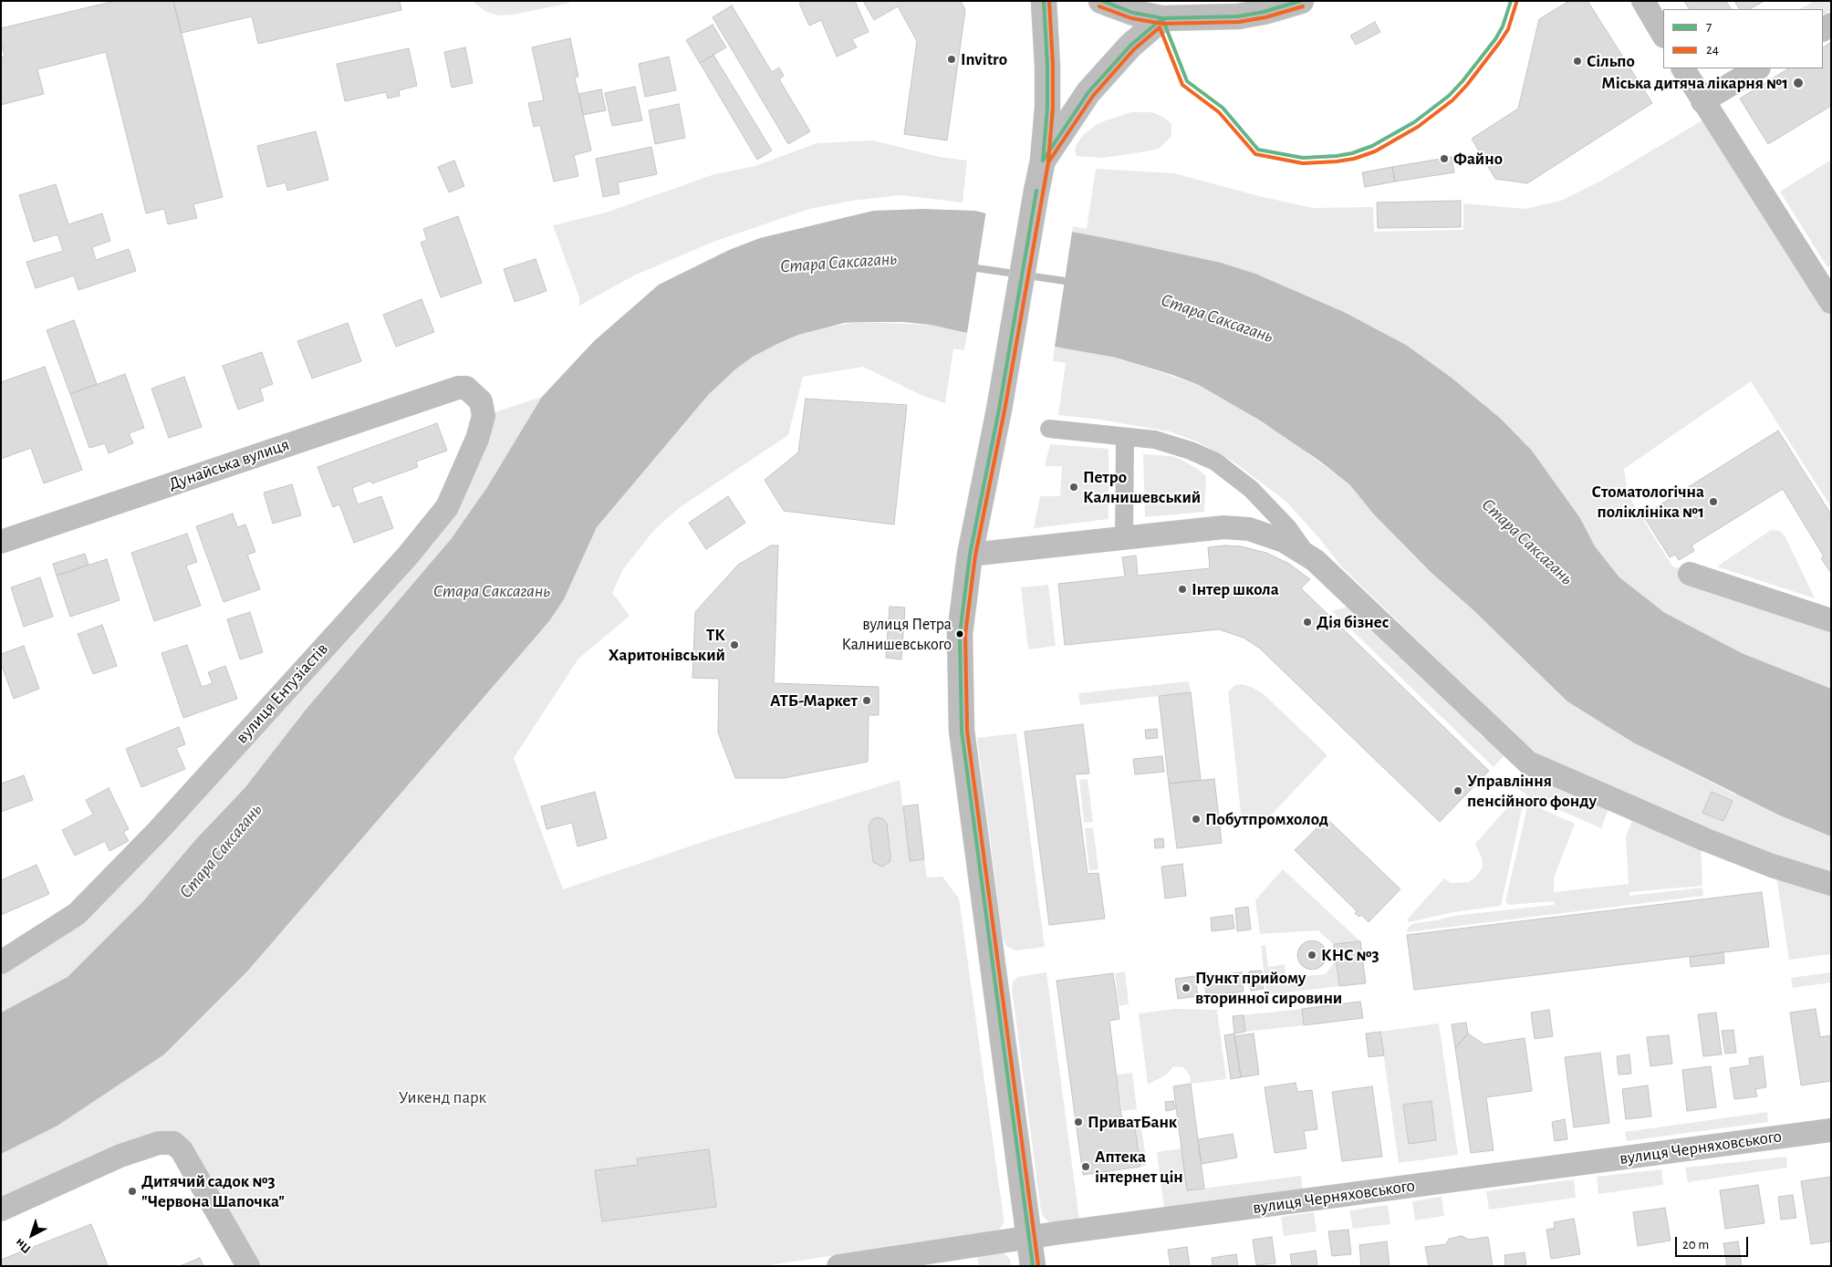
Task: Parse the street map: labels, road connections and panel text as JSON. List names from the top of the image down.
{
  "streets": {
    "street": ["Дунайська вулиця", "вулиця Ентузіастів", "вулиця Черняховського"]
  },
  "crossings": [
    ["Дунайська вулиця", "вулиця Ентузіастів"]
  ],
  "water": ["Стара Саксагань"],
  "parks": ["Уикенд парк"],
  "places": [
    "Invitro",
    "Сільпо",
    "Міська дитяча лікарня №1",
    "Файно",
    "Петро Калнишевський",
    "Стоматологічна поліклініка №1",
    "Інтер школа",
    "Дія бізнес",
    "вулиця Петра Калнишевського",
    "ТК Харитонівський",
    "АТБ-Маркет",
    "Управління пенсійного фонду",
    "Побутпромхолод",
    "КНС №3",
    "Пункт прийому вторинної сировини",
    "ПриватБанк",
    "Аптека інтернет цін",
    "Дитячий садок №3 \"Червона Шапочка\""
  ],
  "lines": ["transit line 7", "transit line 24"],
  "legend": ["7", "24"],
  "scale_bar": "20 m",
  "north": "bottom left"
}
